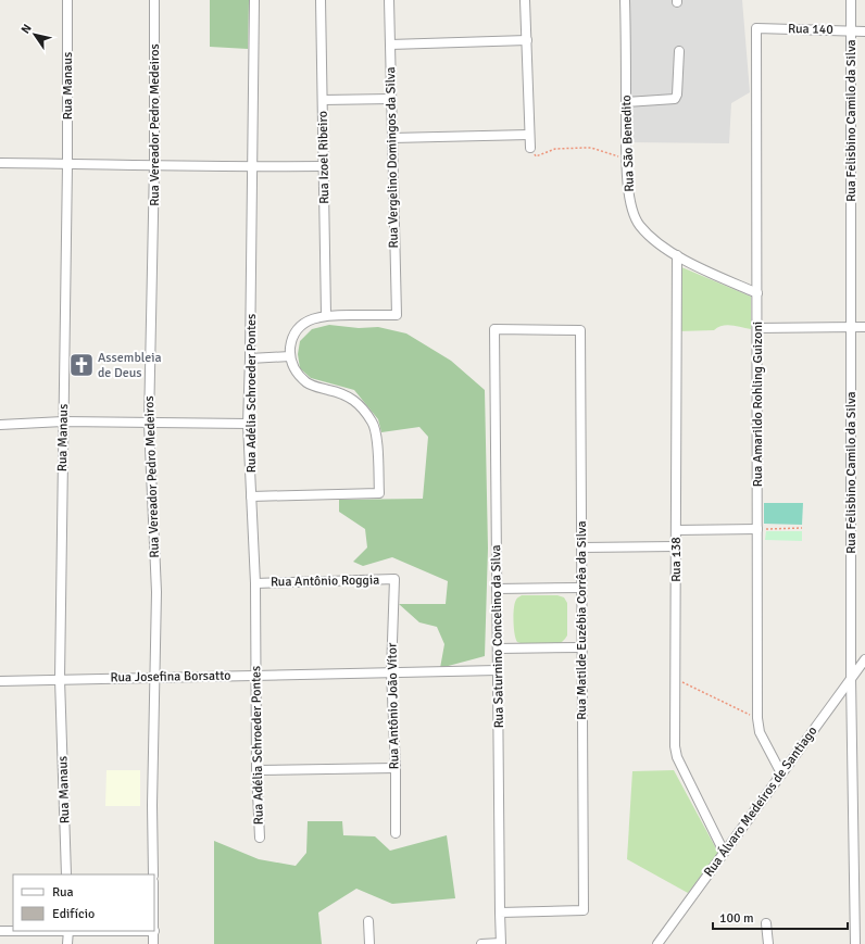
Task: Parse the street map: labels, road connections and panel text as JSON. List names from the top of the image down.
{
  "streets": {
    "street": [
      "Rua 140",
      "Rua Manaus",
      "Rua Felisbino Camilo da Silva",
      "Rua Vereador Pedro Medeiros",
      "Rua São Benedito",
      "Rua Izoel Ribeiro",
      "Rua Vergelino Domingos da Silva",
      "Rua Adélia Schroeder Pontes",
      "Rua Amarildo Rohling Guizoni",
      "Rua 138",
      "Rua Antônio Roggia",
      "Rua Matilde Euzébia Corrêa da Silva",
      "Rua Saturnino Concelino da Silva",
      "Rua Josefina Borsatto",
      "Rua Antônio João Vítor",
      "Rua Álvaro Medeiros de Santiago"
    ]
  },
  "crossings": [
    ["Rua 140", "Rua Felisbino Camilo da Silva"],
    ["Rua 140", "Rua Amarildo Rohling Guizoni"],
    ["Rua Manaus", "Rua Josefina Borsatto"],
    ["Rua Felisbino Camilo da Silva", "Rua Álvaro Medeiros de Santiago"],
    ["Rua Vereador Pedro Medeiros", "Rua Josefina Borsatto"],
    ["Rua São Benedito", "Rua Amarildo Rohling Guizoni"],
    ["Rua São Benedito", "Rua 138"],
    ["Rua Izoel Ribeiro", "Rua Vergelino Domingos da Silva"],
    ["Rua Adélia Schroeder Pontes", "Rua Antônio Roggia"],
    ["Rua Adélia Schroeder Pontes", "Rua Josefina Borsatto"],
    ["Rua Amarildo Rohling Guizoni", "Rua Álvaro Medeiros de Santiago"],
    ["Rua 138", "Rua Álvaro Medeiros de Santiago"],
    ["Rua Antônio Roggia", "Rua Antônio João Vítor"],
    ["Rua Matilde Euzébia Corrêa da Silva", "Rua Saturnino Concelino da Silva"],
    ["Rua Saturnino Concelino da Silva", "Rua Josefina Borsatto"],
    ["Rua Josefina Borsatto", "Rua Antônio João Vítor"]
  ],
  "places": {
    "church": ["Assembleia de Deus"]
  },
  "legend": ["Rua", "Edifício"],
  "scale_bar": "100 m",
  "north": "top left"
}
